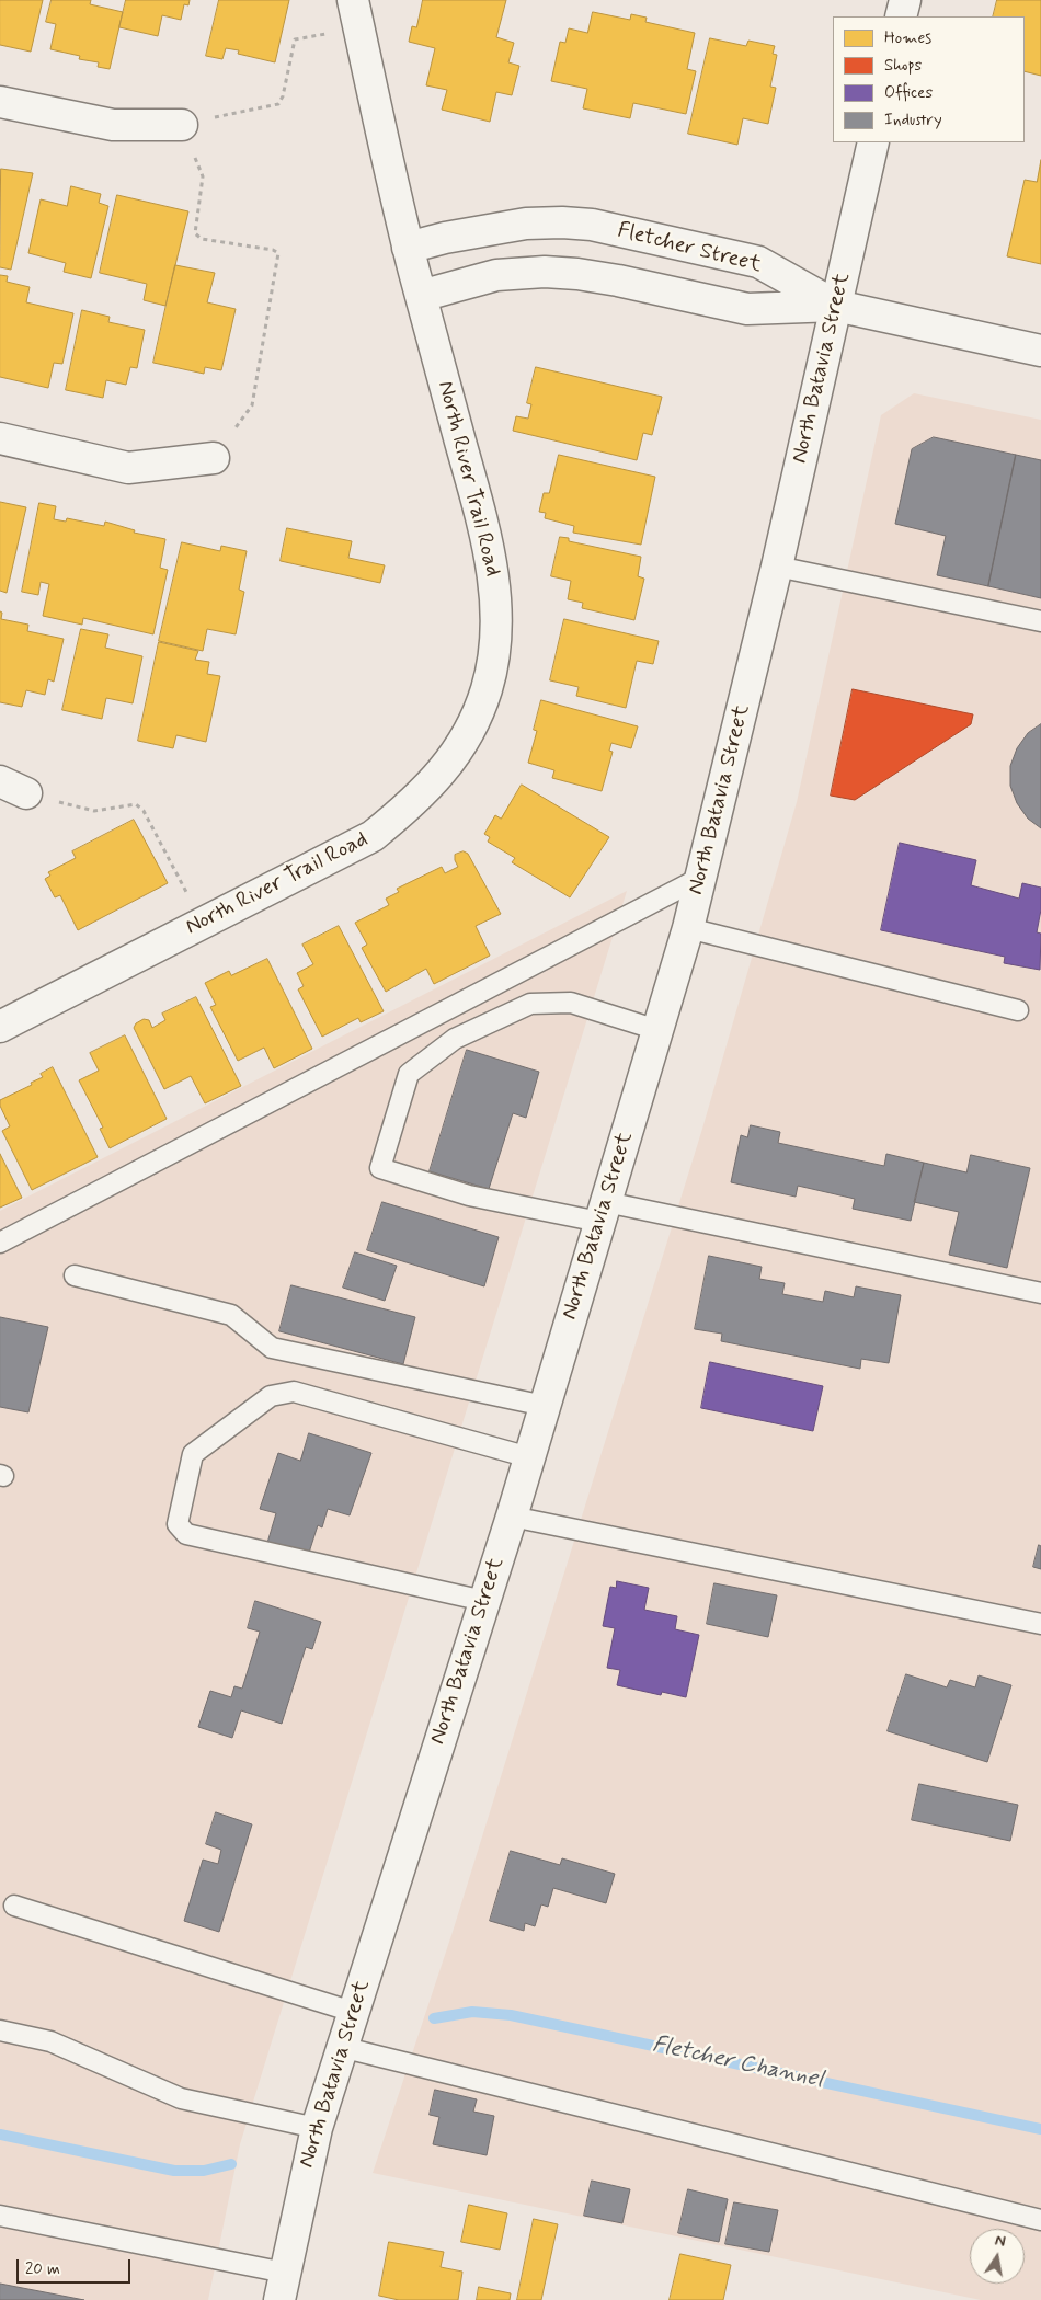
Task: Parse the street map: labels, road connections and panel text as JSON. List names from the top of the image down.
{
  "streets": {
    "street": ["Fletcher Street", "North Batavia Street", "North River Trail Road"]
  },
  "crossings": [
    ["Fletcher Street", "North Batavia Street"],
    ["Fletcher Street", "North River Trail Road"]
  ],
  "water": ["Fletcher Channel"],
  "legend": [
    "Homes",
    "Shops",
    "Offices",
    "Industry"
  ],
  "scale_bar": "20 m",
  "north": "top"
}
